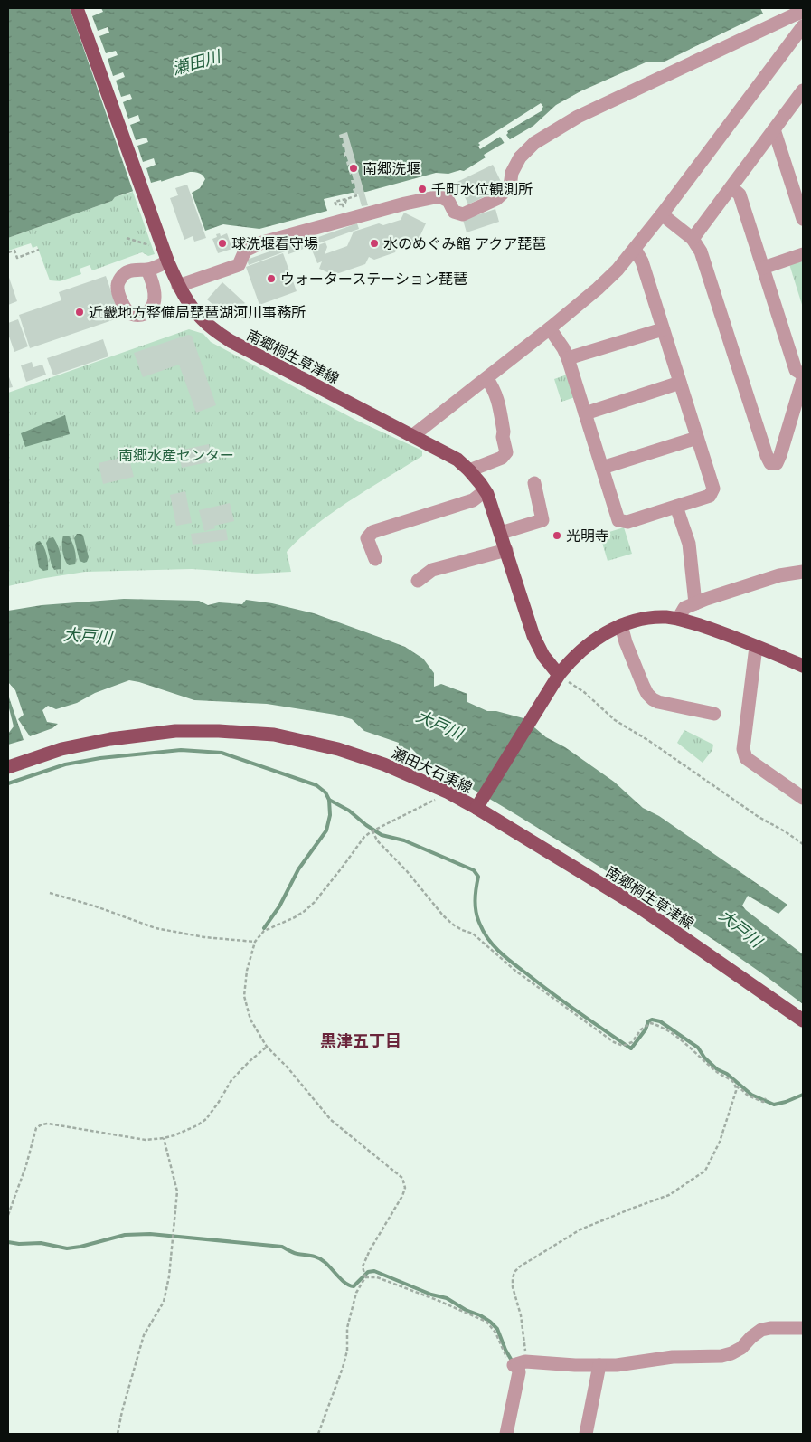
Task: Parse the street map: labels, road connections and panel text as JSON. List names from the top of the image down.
{
  "streets": {
    "main road": ["南郷桐生草津線", "瀬田大石東線"]
  },
  "crossings": [
    ["南郷桐生草津線", "瀬田大石東線"]
  ],
  "districts": ["黒津五丁目"],
  "water": ["瀬田川", "大戸川"],
  "parks": ["南郷水産センター"],
  "places": [
    "南郷洗堰",
    "千町水位観測所",
    "球洗堰看守場",
    "水のめぐみ館 アクア琵琶",
    "ウォーターステーション琵琶",
    "近畿地方整備局琵琶湖河川事務所",
    "光明寺"
  ]
}
